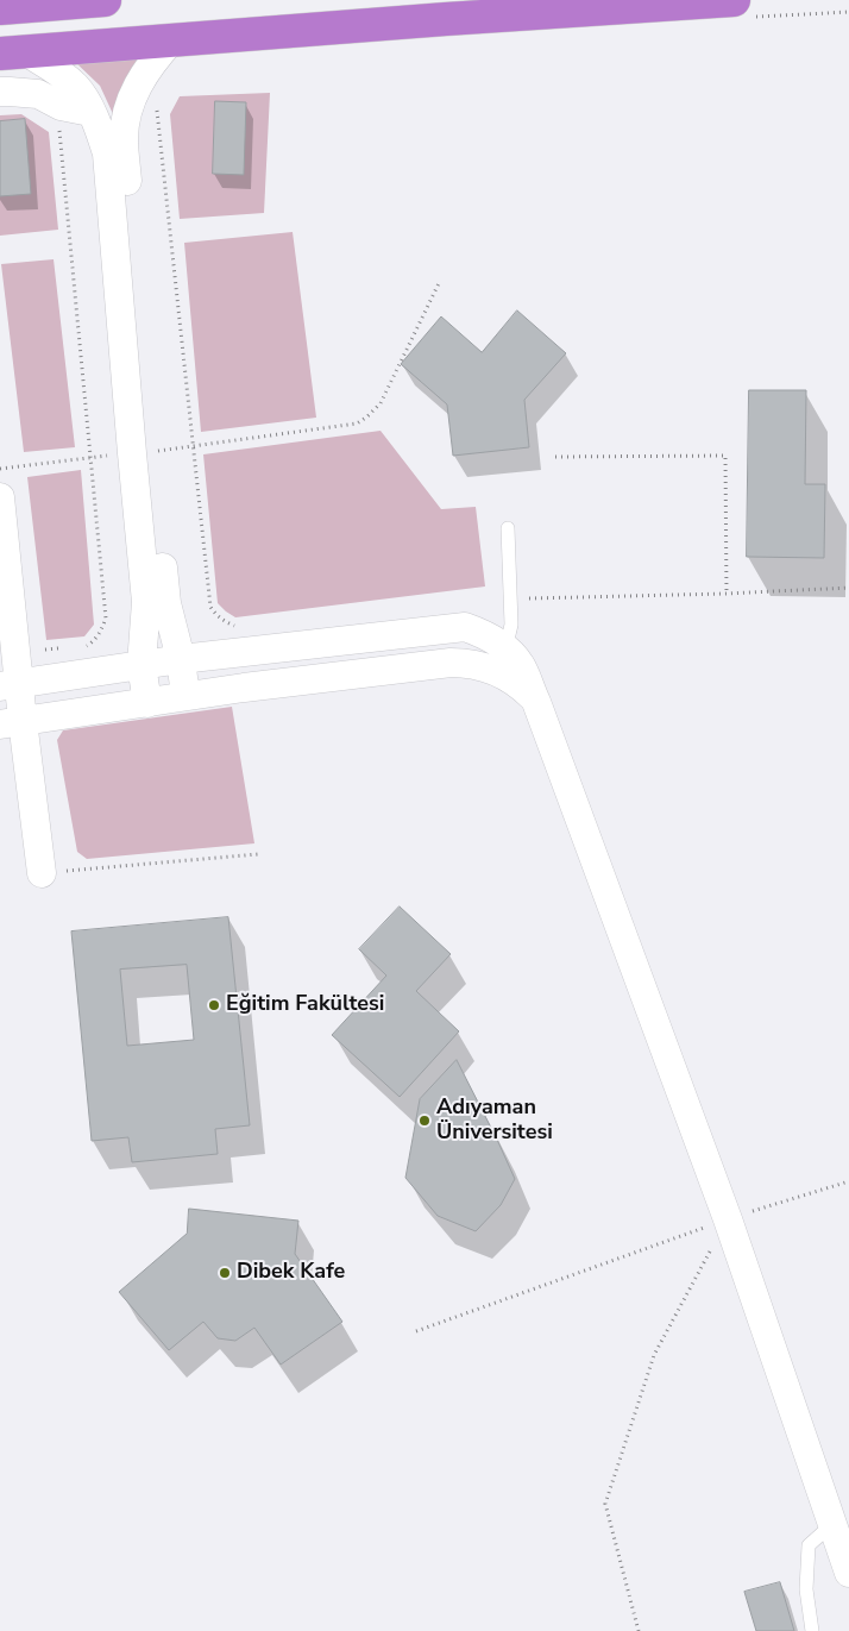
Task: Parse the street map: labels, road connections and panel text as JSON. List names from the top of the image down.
{
  "places": ["Eğitim Fakültesi", "Adıyaman Üniversitesi", "Dibek Kafe"]
}
